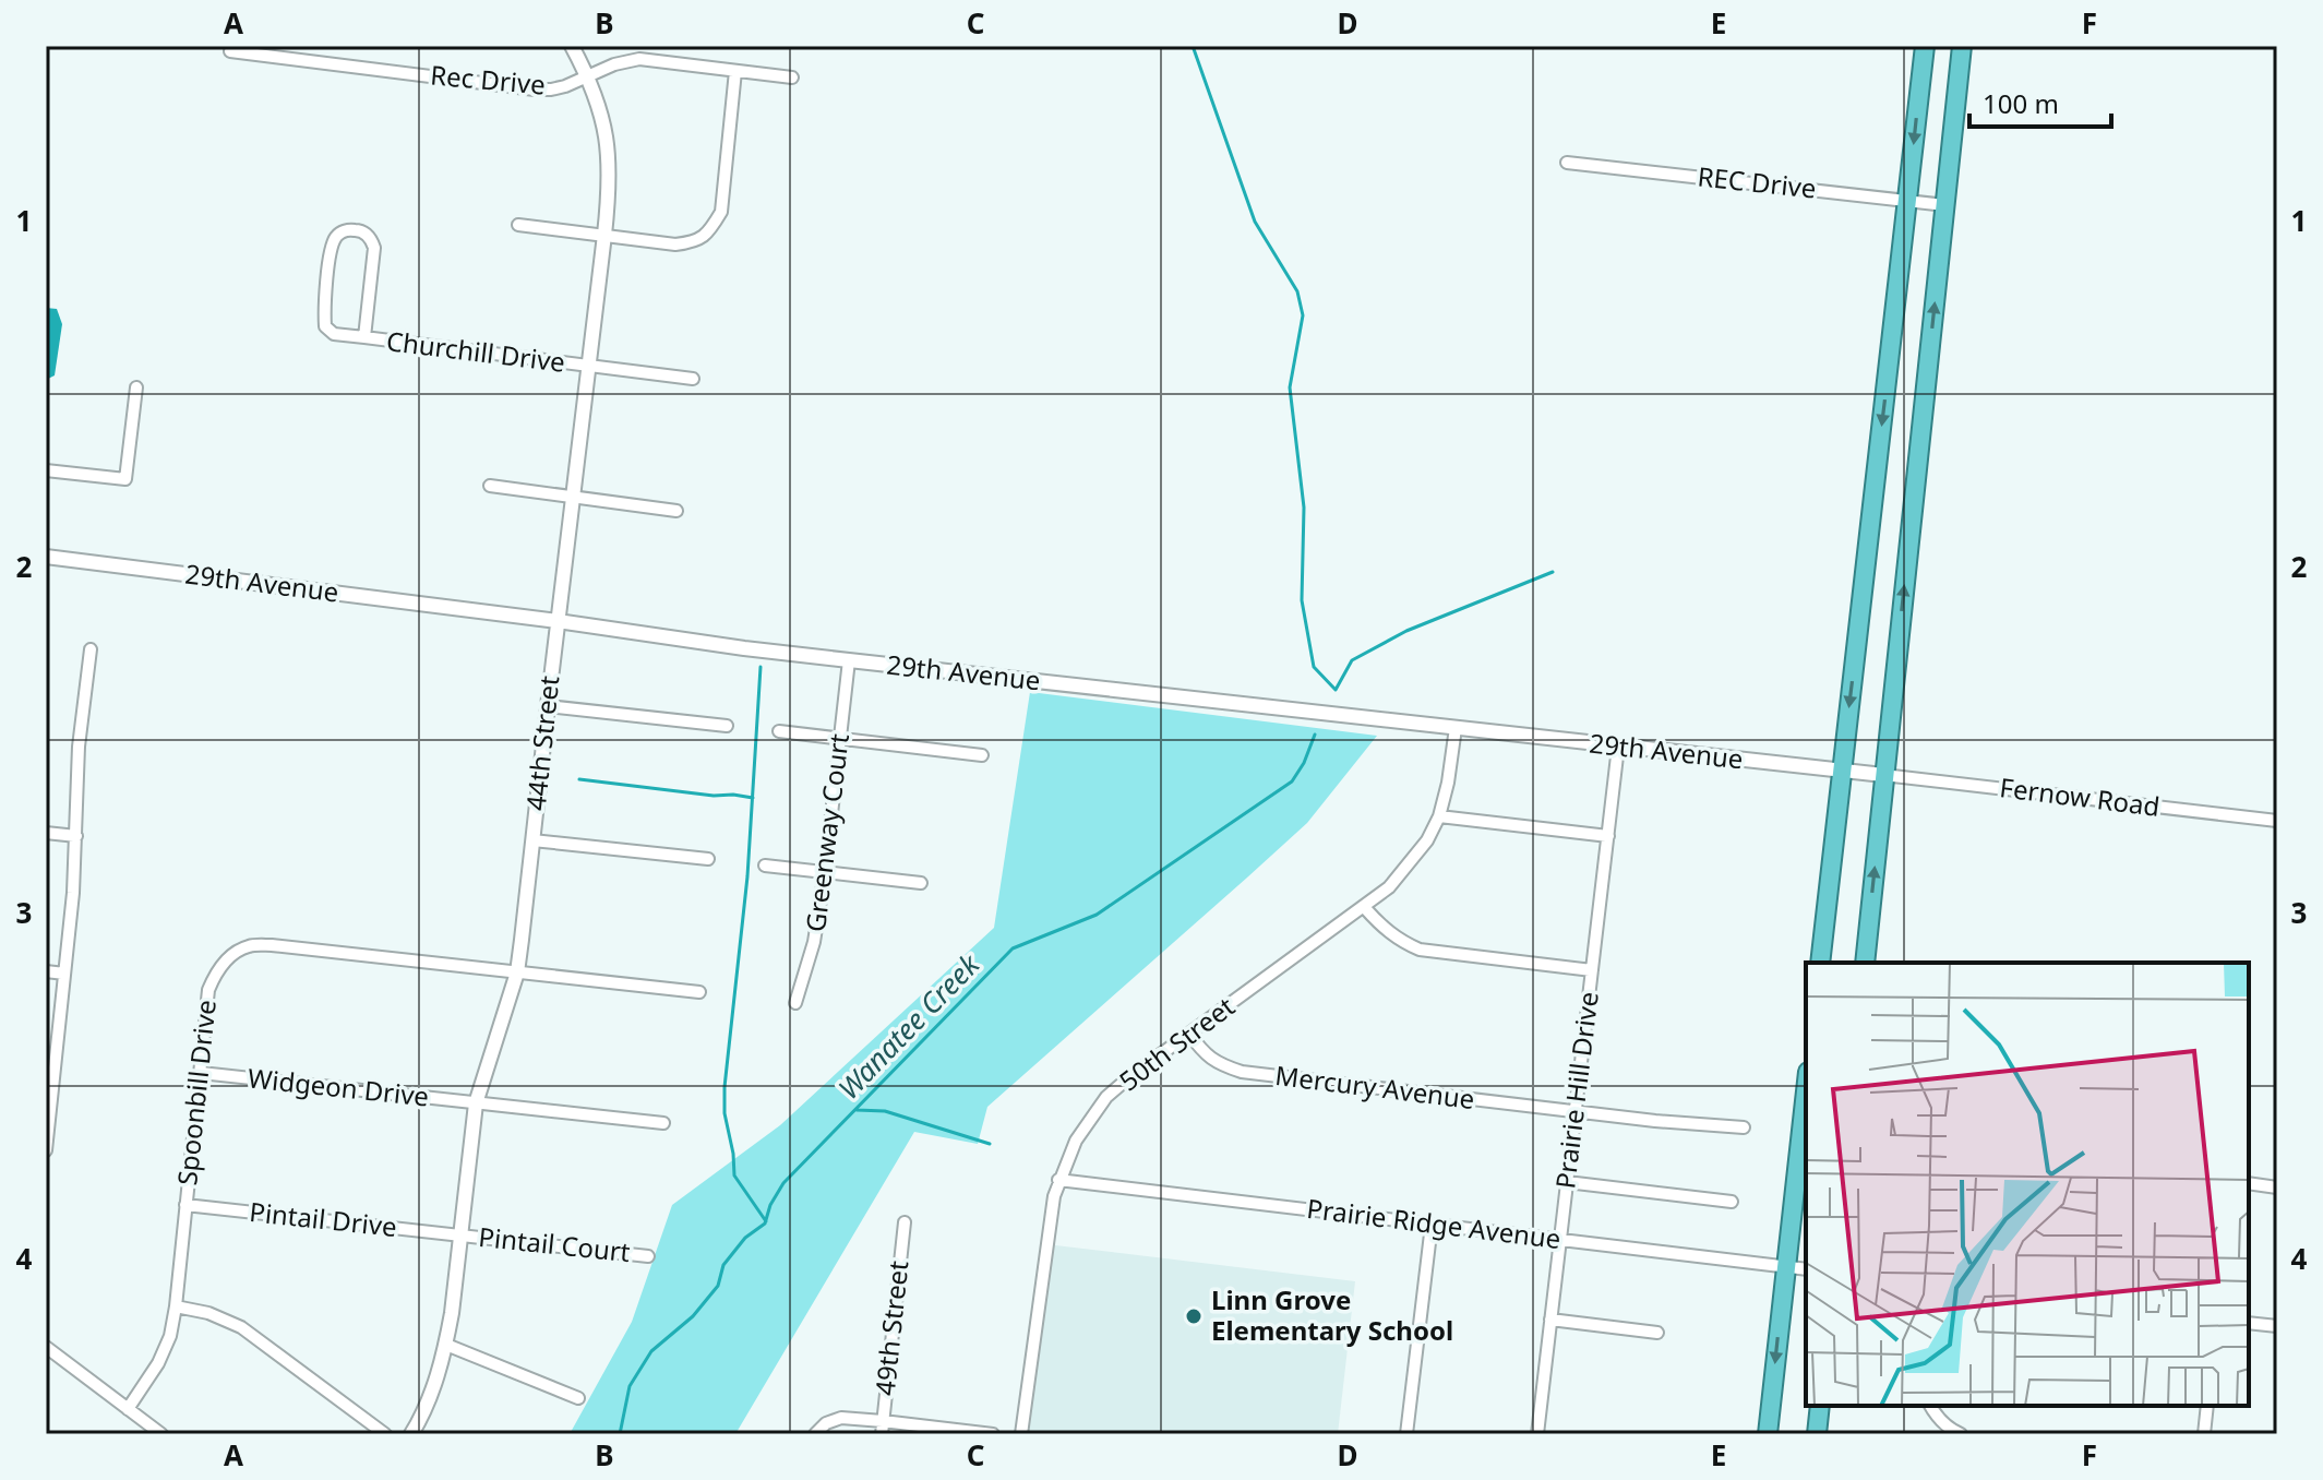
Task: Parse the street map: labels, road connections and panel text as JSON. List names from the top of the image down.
{
  "streets": {
    "street": [
      "Rec Drive",
      "REC Drive",
      "Churchill Drive",
      "29th Avenue",
      "44th Street",
      "Fernow Road",
      "Greenway Court",
      "50th Street",
      "Widgeon Drive",
      "Mercury Avenue",
      "Prairie Hill Drive",
      "Spoonbill Drive",
      "Pintail Drive",
      "Prairie Ridge Avenue",
      "Pintail Court",
      "49th Street"
    ]
  },
  "crossings": [
    ["Rec Drive", "44th Street"],
    ["Churchill Drive", "44th Street"],
    ["29th Avenue", "44th Street"],
    ["29th Avenue", "Fernow Road"],
    ["29th Avenue", "Greenway Court"],
    ["29th Avenue", "50th Street"],
    ["29th Avenue", "Prairie Hill Drive"],
    ["44th Street", "Widgeon Drive"],
    ["44th Street", "Spoonbill Drive"],
    ["44th Street", "Pintail Drive"],
    ["44th Street", "Pintail Court"],
    ["50th Street", "Mercury Avenue"],
    ["50th Street", "Prairie Ridge Avenue"],
    ["Widgeon Drive", "Spoonbill Drive"],
    ["Mercury Avenue", "Prairie Hill Drive"],
    ["Prairie Hill Drive", "Prairie Ridge Avenue"],
    ["Spoonbill Drive", "Pintail Drive"],
    ["Pintail Drive", "Pintail Court"]
  ],
  "water": ["Wanatee Creek"],
  "places": ["Linn Grove Elementary School"],
  "scale_bar": "100 m",
  "grid": {
    "columns": [
      "A",
      "B",
      "C",
      "D",
      "E",
      "F"
    ],
    "rows": [
      "1",
      "2",
      "3",
      "4"
    ]
  }
}
